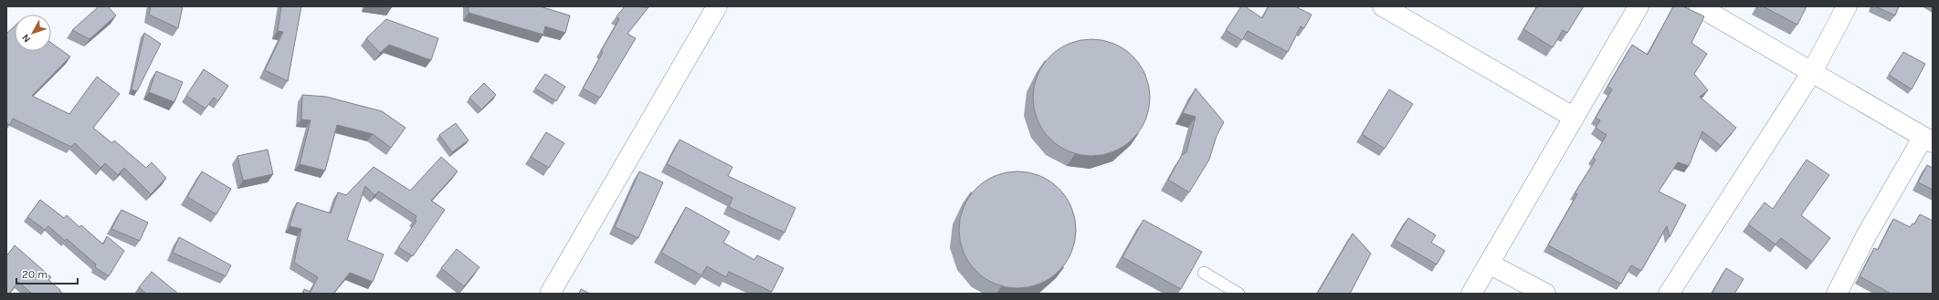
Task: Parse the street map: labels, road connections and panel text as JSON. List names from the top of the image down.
{
  "scale_bar": "20 m",
  "north": "bottom left"
}
